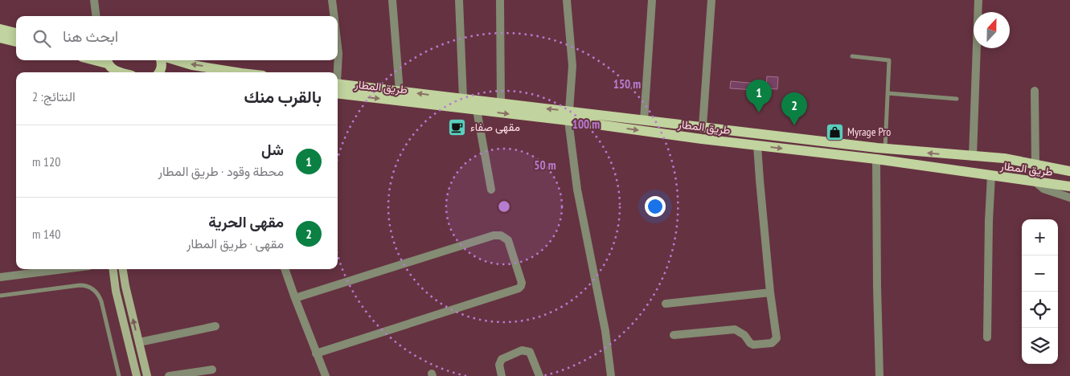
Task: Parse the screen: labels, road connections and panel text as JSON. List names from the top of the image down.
{
  "streets": {
    "main road": ["طريق المطار"]
  },
  "places": {
    "cafe": ["مقهى صفاء"],
    "shop": ["Myrage Pro"]
  },
  "north": "top",
  "page": {
    "search": "ابحث هنا",
    "heading": ["بالقرب منك", "النتائج: 2"],
    "pins": ["1", "2"],
    "list": [
      {
        "mark": "1",
        "name": "شل",
        "note": "محطة وقود · طريق المطار",
        "value": "120 m"
      },
      {
        "mark": "2",
        "name": "مقهى الحرية",
        "note": "مقهى · طريق المطار",
        "value": "140 m"
      }
    ],
    "map_buttons": ["+", "−"]
  },
  "rings": ["150 m", "100 m", "50 m"]
}
